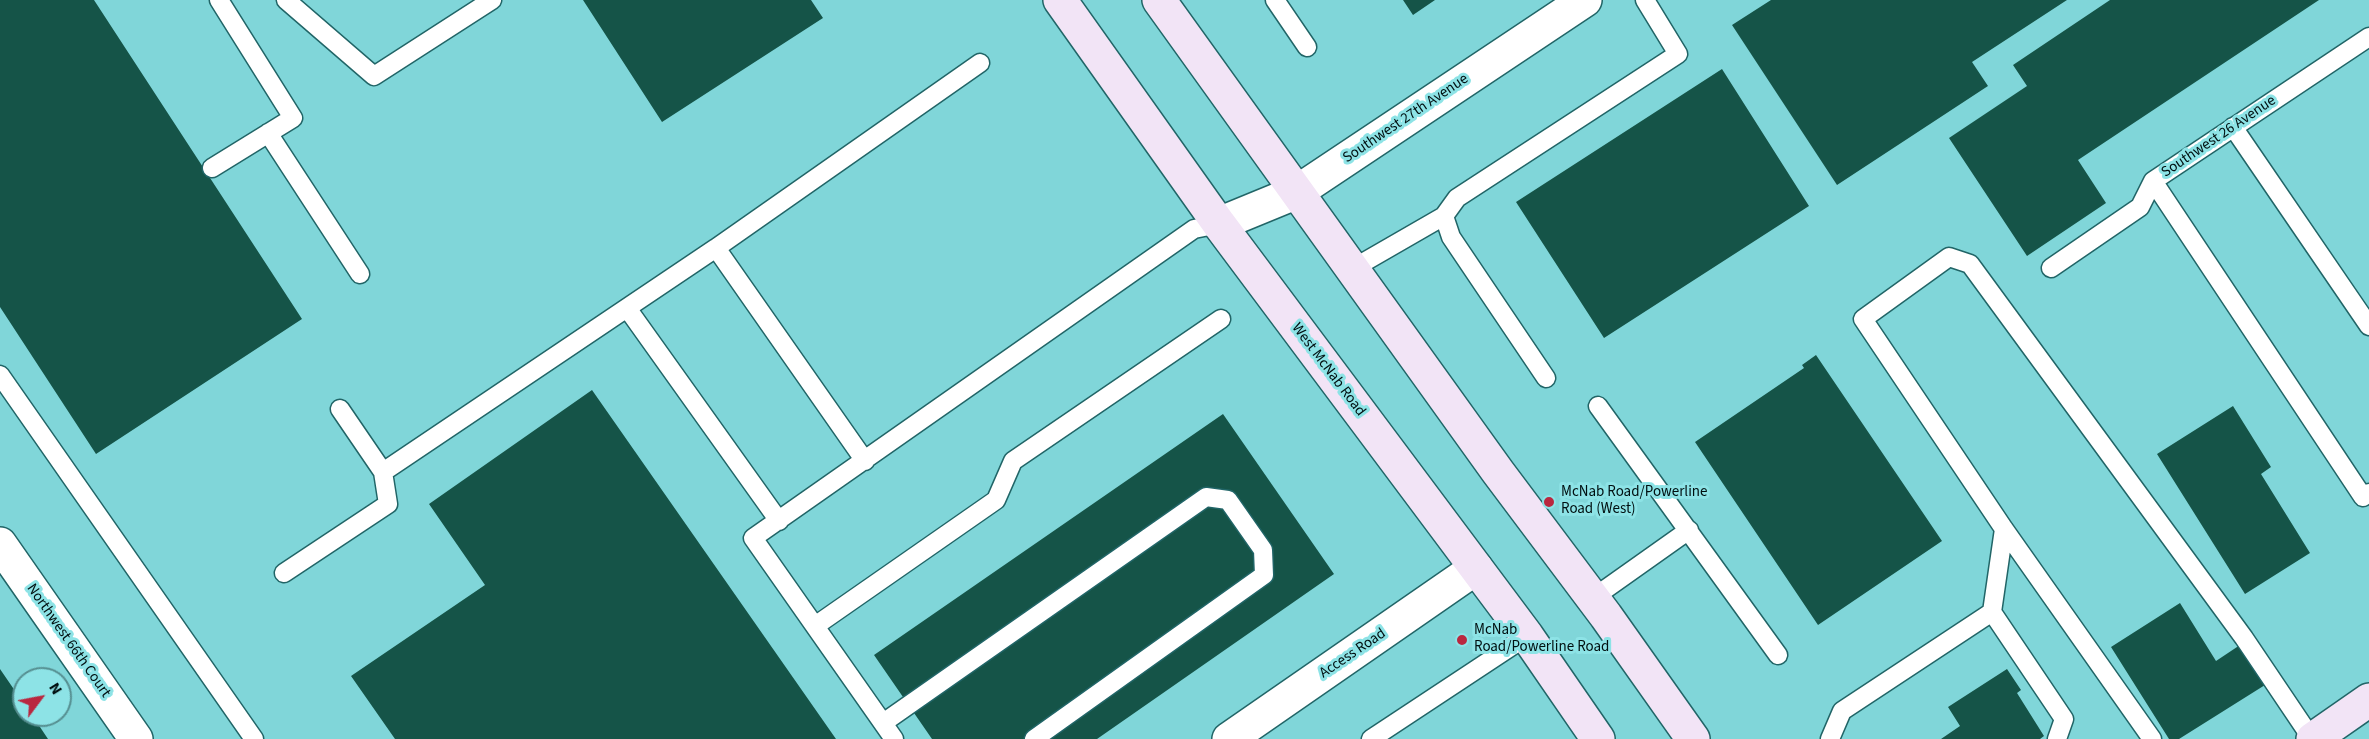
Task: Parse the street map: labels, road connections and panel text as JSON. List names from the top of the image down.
{
  "streets": {
    "main road": ["West McNab Road"],
    "street": ["Southwest 27th Avenue", "Northwest 66th Court", "Access Road"],
    "lane": ["Southwest 26 Avenue"]
  },
  "crossings": [
    ["Southwest 27th Avenue", "West McNab Road"],
    ["West McNab Road", "Access Road"]
  ],
  "places": ["McNab Road/Powerline Road (West)", "McNab Road/Powerline Road"],
  "north": "top right"
}
